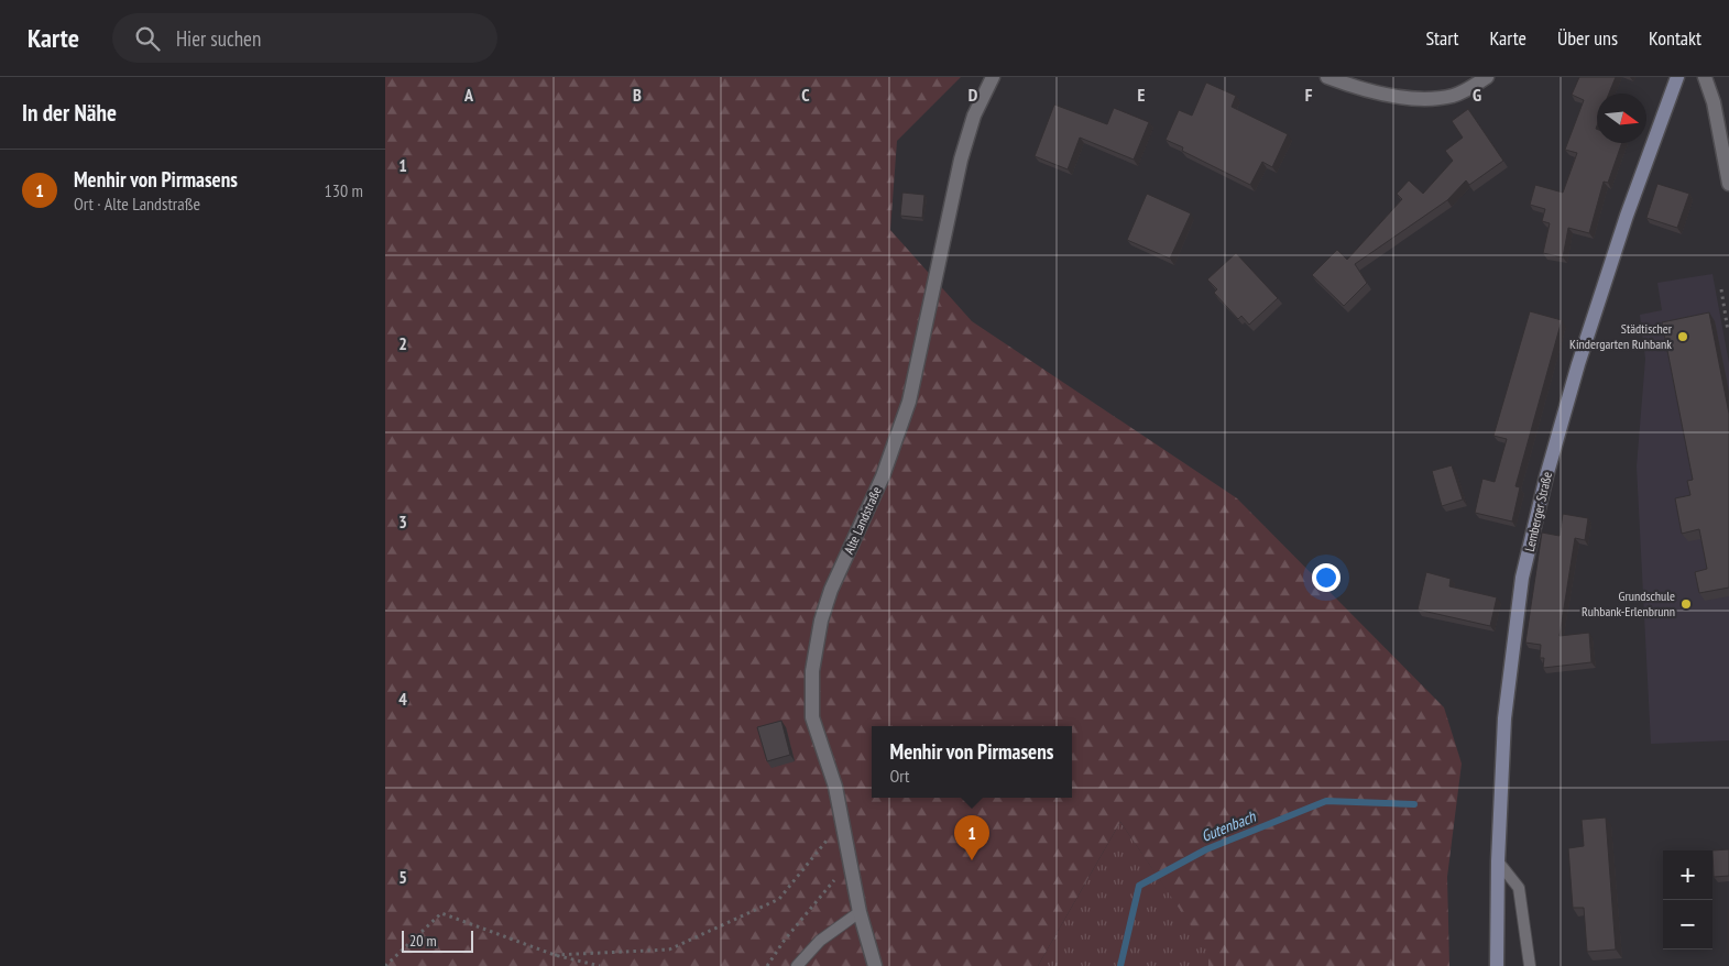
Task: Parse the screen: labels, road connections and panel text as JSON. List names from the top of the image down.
{
  "streets": {
    "main road": ["Lemberger Straße"],
    "street": ["Alte Landstraße"]
  },
  "water": ["Gutenbach"],
  "places": ["Städtischer Kindergarten Ruhbank", "Grundschule Ruhbank-Erlenbrunn"],
  "scale_bar": "20 m",
  "north": "right",
  "page": {
    "header": "Karte",
    "search": "Hier suchen",
    "nav": [
      "Start",
      "Karte",
      "Über uns",
      "Kontakt"
    ],
    "heading": "In der Nähe",
    "list": [
      {
        "mark": "1",
        "name": "Menhir von Pirmasens",
        "note": "Ort · Alte Landstraße",
        "value": "130 m"
      }
    ],
    "popup": ["Menhir von Pirmasens", "Ort"],
    "pins": "1",
    "map_buttons": ["+", "−"],
    "scale": "20 m"
  },
  "grid": {
    "columns": [
      "A",
      "B",
      "C",
      "D",
      "E",
      "F",
      "G"
    ],
    "rows": [
      "1",
      "2",
      "3",
      "4",
      "5"
    ]
  }
}
